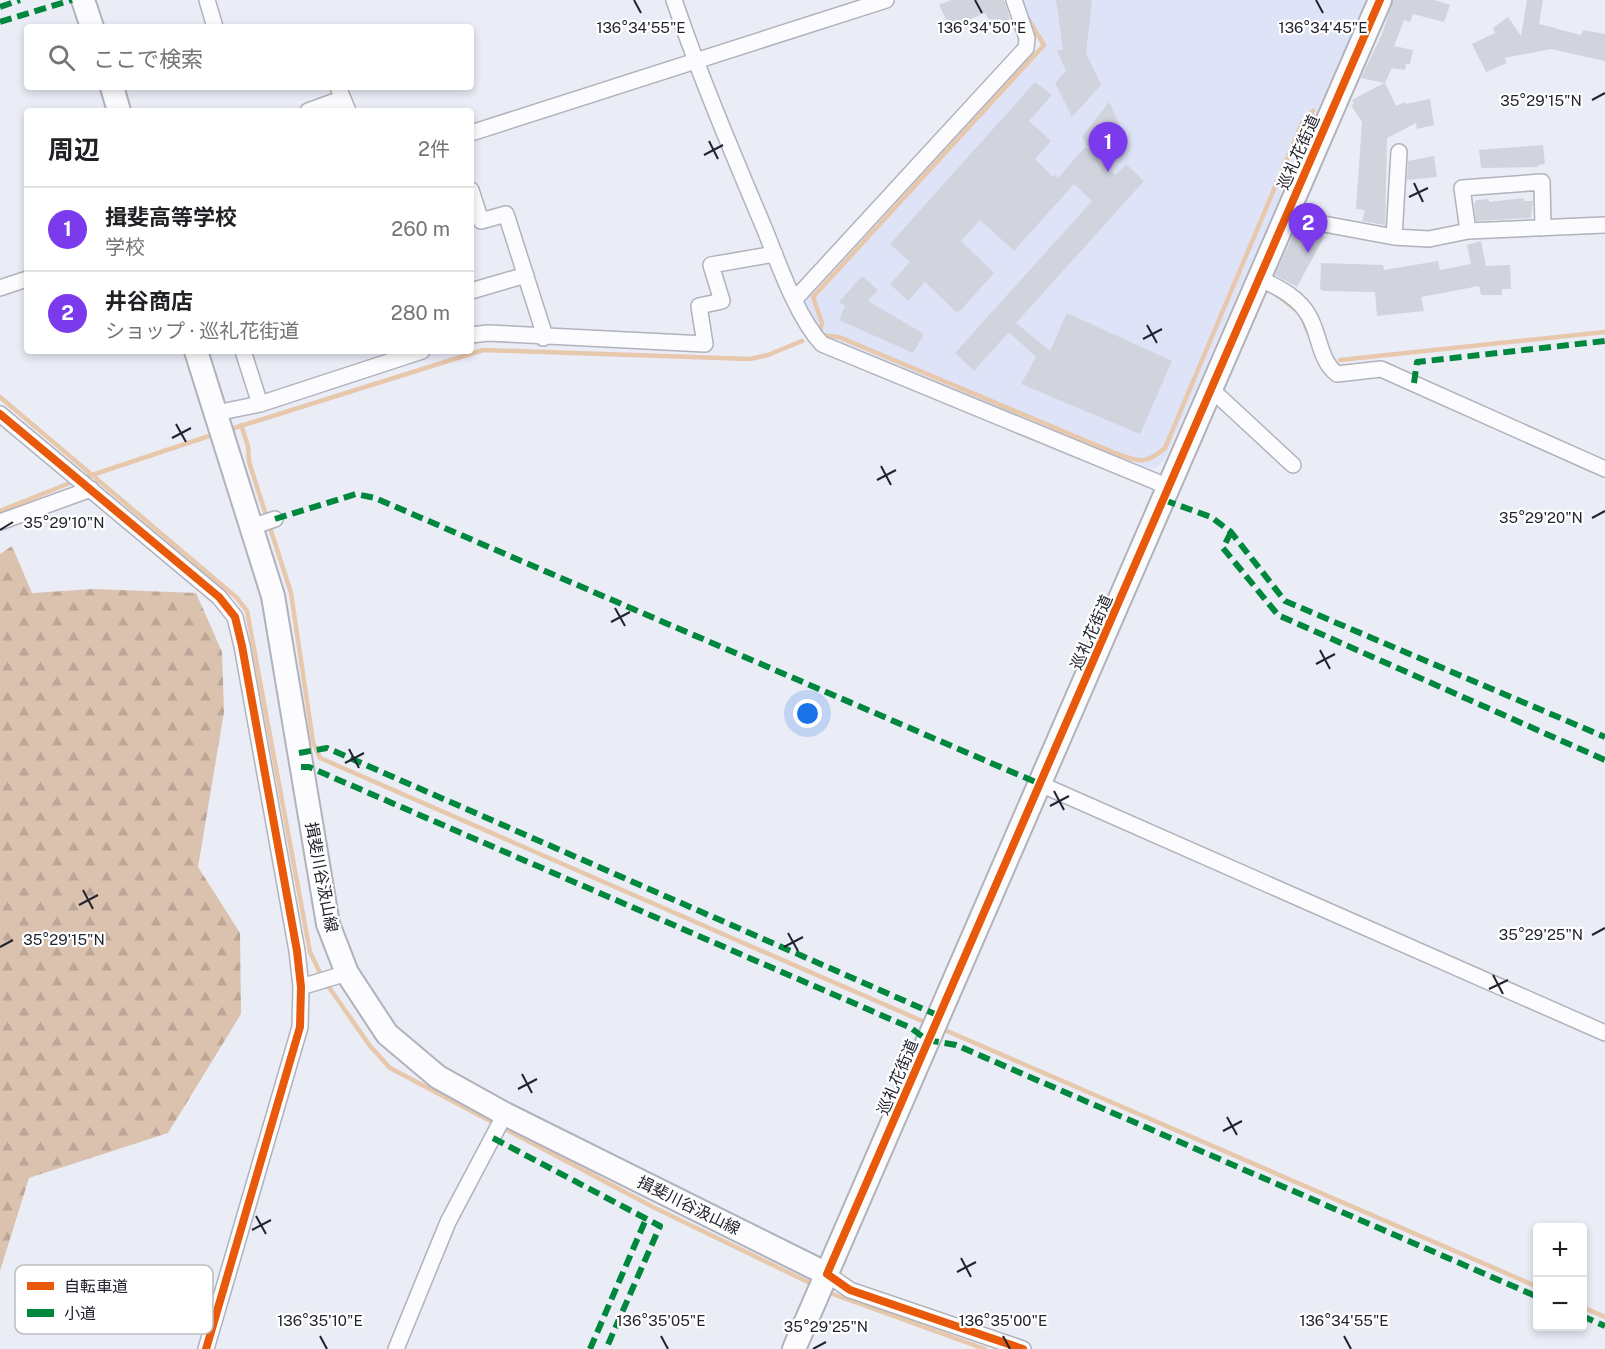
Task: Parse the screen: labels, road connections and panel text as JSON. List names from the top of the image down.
{
  "streets": {
    "street": ["巡礼花街道", "揖斐川谷汲山線"]
  },
  "crossings": [
    ["巡礼花街道", "揖斐川谷汲山線"]
  ],
  "legend": ["自転車道", "小道"],
  "page": {
    "search": "ここで検索",
    "heading": ["周辺", "2件"],
    "pins": ["1", "2"],
    "list": [
      {
        "mark": "1",
        "name": "揖斐高等学校",
        "note": "学校",
        "value": "260 m"
      },
      {
        "mark": "2",
        "name": "井谷商店",
        "note": "ショップ · 巡礼花街道",
        "value": "280 m"
      }
    ],
    "map_buttons": ["+", "−"]
  },
  "coordinates": [
    "136°34'50\"E",
    "136°34'45\"E",
    "136°34'55\"E",
    "35°29'15\"N",
    "35°29'20\"N",
    "35°29'10\"N",
    "35°29'25\"N",
    "136°35'10\"E",
    "136°35'05\"E",
    "136°35'00\"E"
  ]
}
